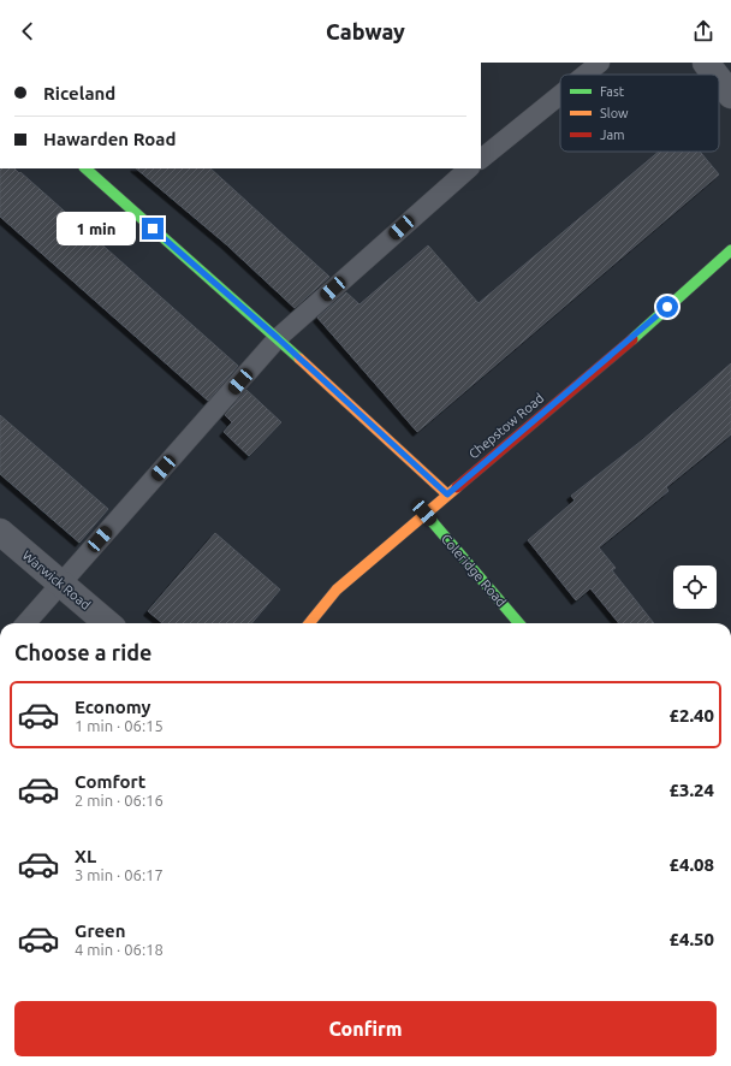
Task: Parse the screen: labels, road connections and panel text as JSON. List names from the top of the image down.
{
  "streets": {
    "street": ["Chepstow Road", "Coleridge Road", "Warwick Road"]
  },
  "crossings": [
    ["Chepstow Road", "Coleridge Road"]
  ],
  "legend": ["Fast", "Slow", "Jam"],
  "page": {
    "header": "Cabway",
    "banner": ["Riceland", "Hawarden Road"],
    "bubble": "1 min",
    "heading": "Choose a ride",
    "list": [
      {
        "name": "Economy",
        "note": "1 min · 06:15",
        "value": "£2.40"
      },
      {
        "name": "Comfort",
        "note": "2 min · 06:16",
        "value": "£3.24"
      },
      {
        "name": "XL",
        "note": "3 min · 06:17",
        "value": "£4.08"
      },
      {
        "name": "Green",
        "note": "4 min · 06:18",
        "value": "£4.50"
      }
    ],
    "buttons": "Confirm"
  }
}
